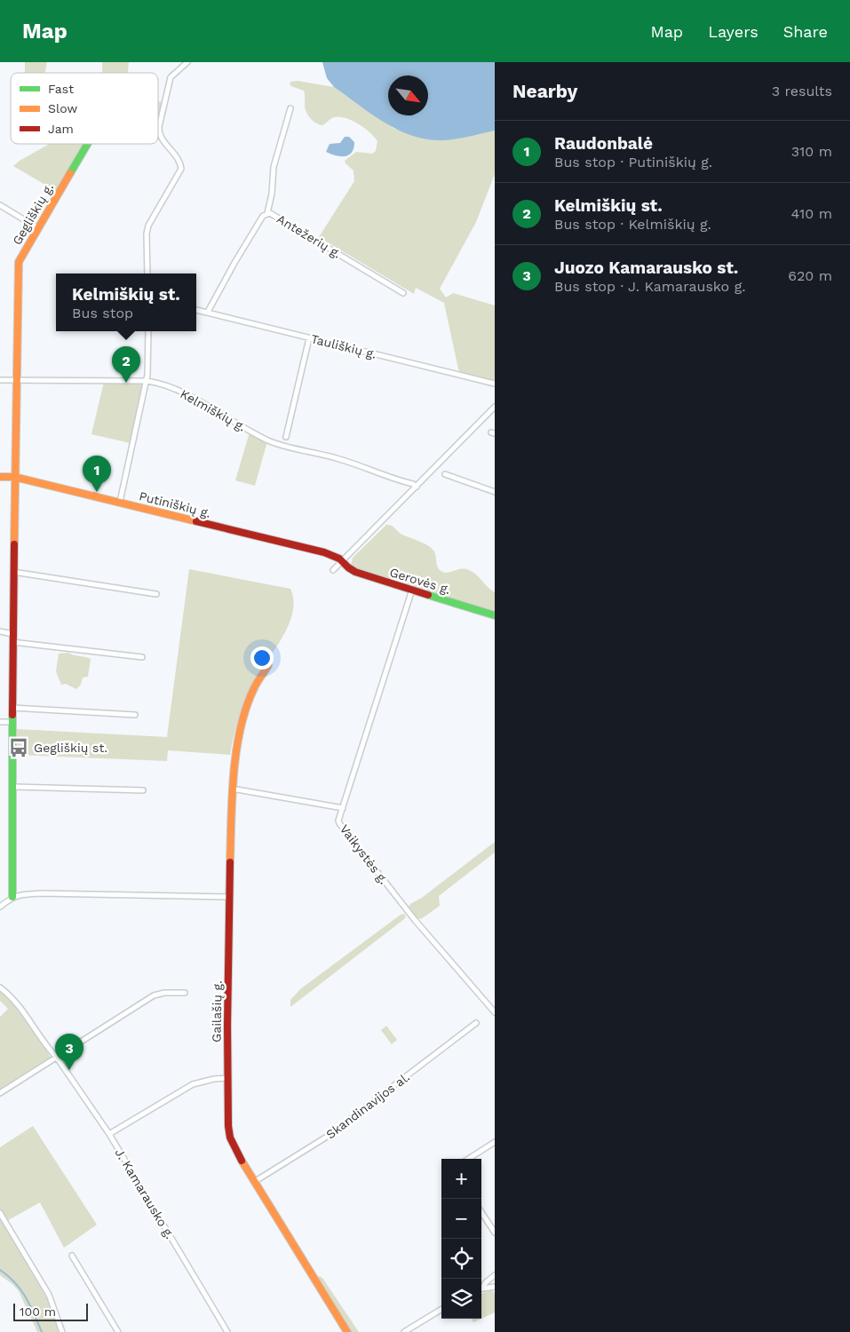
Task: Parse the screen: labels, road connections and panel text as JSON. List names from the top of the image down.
{
  "streets": {
    "street": [
      "Gegliškių g.",
      "Antežerių g.",
      "Tauliškių g.",
      "Kelmiškių g.",
      "Putiniškių g.",
      "Gerovės g.",
      "Vaikystės g.",
      "Gailašių g.",
      "Skandinavijos al.",
      "J. Kamarausko g."
    ]
  },
  "crossings": [
    ["Gegliškių g.", "Kelmiškių g."],
    ["Gegliškių g.", "Putiniškių g."],
    ["Antežerių g.", "Tauliškių g."],
    ["Putiniškių g.", "Gerovės g."],
    ["Gerovės g.", "Vaikystės g."],
    ["Gailašių g.", "Skandinavijos al."]
  ],
  "places": {
    "bus stop": ["Gegliškių st."]
  },
  "legend": ["Fast", "Slow", "Jam"],
  "scale_bar": "100 m",
  "north": "bottom right",
  "page": {
    "header": "Map",
    "nav": ["Map", "Layers", "Share"],
    "heading": ["Nearby", "3 results"],
    "list": [
      {
        "mark": "1",
        "name": "Raudonbalė",
        "note": "Bus stop · Putiniškių g.",
        "value": "310 m"
      },
      {
        "mark": "2",
        "name": "Kelmiškių st.",
        "note": "Bus stop · Kelmiškių g.",
        "value": "410 m"
      },
      {
        "mark": "3",
        "name": "Juozo Kamarausko st.",
        "note": "Bus stop · J. Kamarausko g.",
        "value": "620 m"
      }
    ],
    "popup": ["Kelmiškių st.", "Bus stop"],
    "pins": ["2", "1", "3"],
    "map_buttons": ["+", "−"],
    "scale": "100 m"
  }
}
